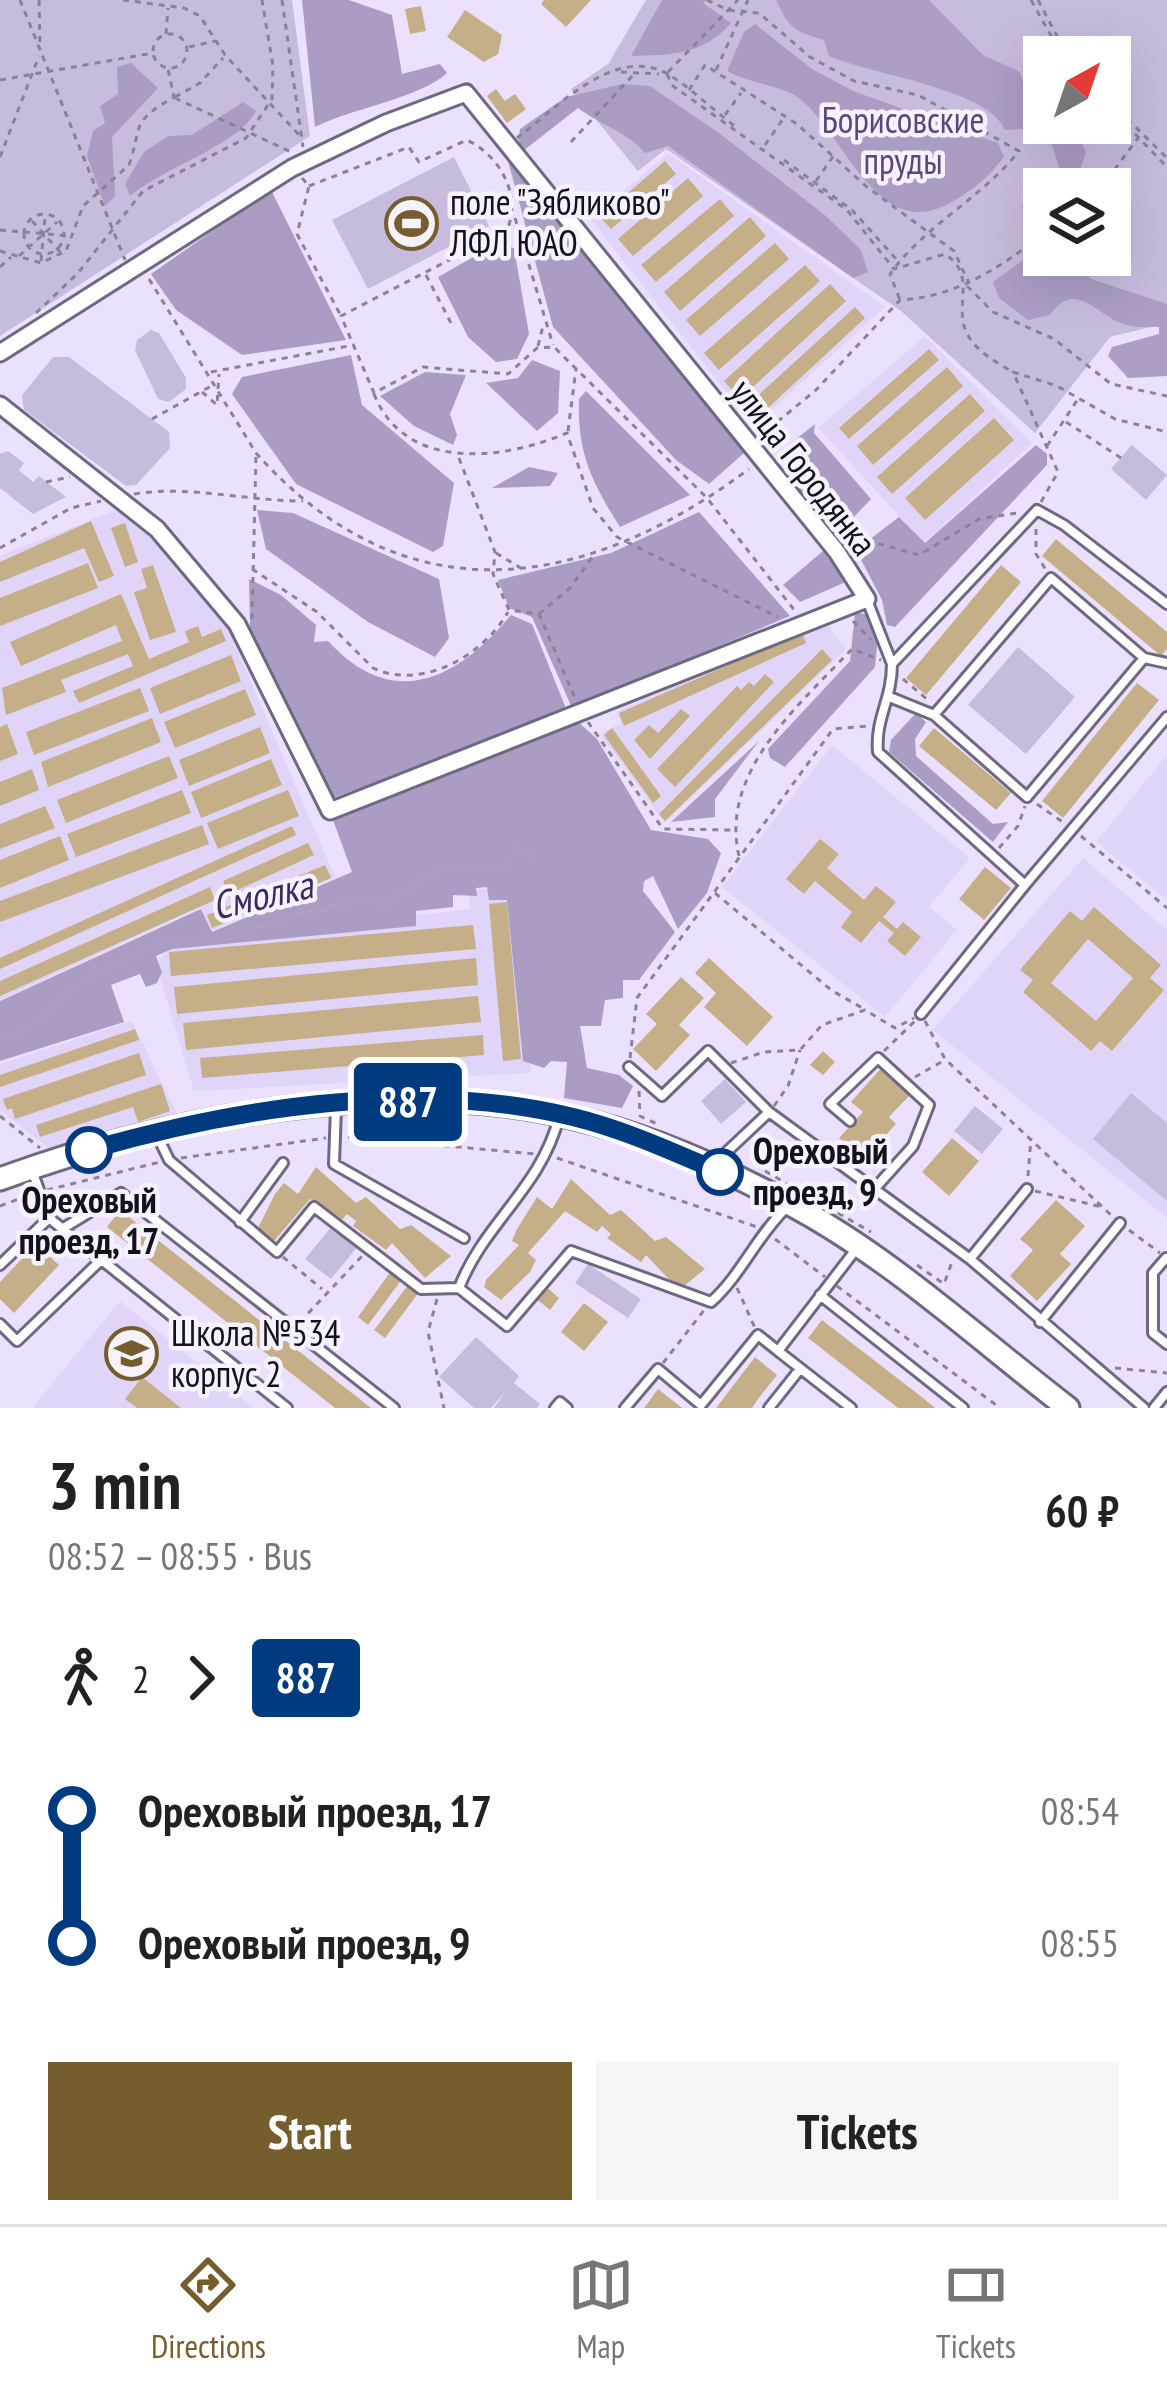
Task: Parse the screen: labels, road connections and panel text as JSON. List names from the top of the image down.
{
  "streets": {
    "street": ["улица Городянка"]
  },
  "water": ["Смолка"],
  "parks": ["Борисовские пруды"],
  "places": {
    "sports": ["поле \"Зябликово\" ЛФЛ ЮАО"],
    "other": ["Ореховый проезд, 17", "Ореховый проезд, 9"],
    "school or university": ["Школа №534 корпус 2"]
  },
  "lines": ["bus line 887"],
  "north": "top right",
  "page": {
    "on_map": "887",
    "heading": ["3 min", "08:52 – 08:55 · Bus", "60 ₽"],
    "legs": ["2", "887"],
    "list": [
      {
        "name": "Ореховый проезд, 17",
        "value": "08:54"
      },
      {
        "name": "Ореховый проезд, 9",
        "value": "08:55"
      }
    ],
    "buttons": ["Start", "Tickets"],
    "tabs": ["Directions", "Map", "Tickets"]
  }
}
